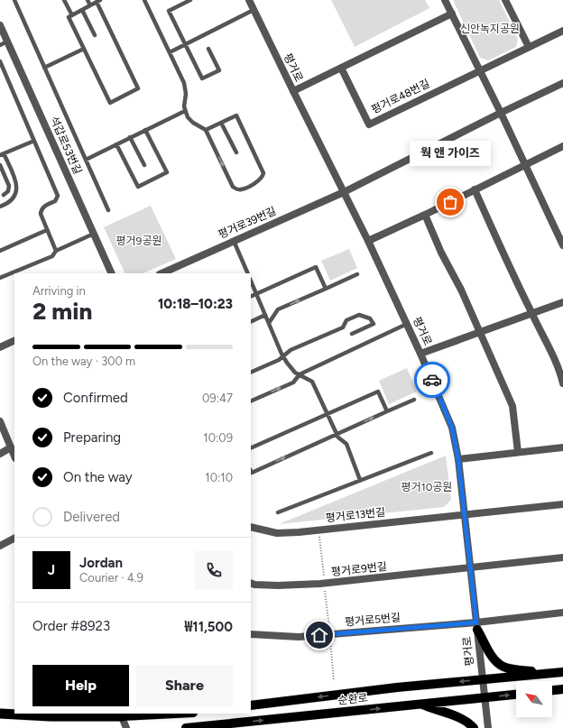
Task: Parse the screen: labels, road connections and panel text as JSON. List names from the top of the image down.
{
  "streets": {
    "main road": ["순환로"],
    "street": [
      "평거로",
      "평거로48번길",
      "석갑로53번길",
      "평거로39번길",
      "평거로13번길",
      "평거로9번길",
      "평거로5번길"
    ]
  },
  "crossings": [
    ["평거로", "평거로39번길"],
    ["평거로", "평거로13번길"],
    ["평거로", "평거로9번길"],
    ["평거로", "평거로5번길"],
    ["평거로", "순환로"]
  ],
  "parks": ["신안녹지공원", "평거9공원", "평거10공원"],
  "places": ["웍 앤 가이즈"],
  "north": "top left",
  "page": {
    "bubble": "웍 앤 가이즈",
    "heading": ["2 min", "Arriving in", "10:18–10:23"],
    "panel": [
      "Jordan",
      "Courier · 4.9",
      "Order #8923",
      "₩11,500"
    ],
    "bar": "On the way · 300 m",
    "list": [
      ["Confirmed", "09:47"],
      ["Preparing", "10:09"],
      ["On the way", "10:10"],
      "Delivered"
    ],
    "round": "J",
    "buttons": ["Help", "Share"]
  }
}
